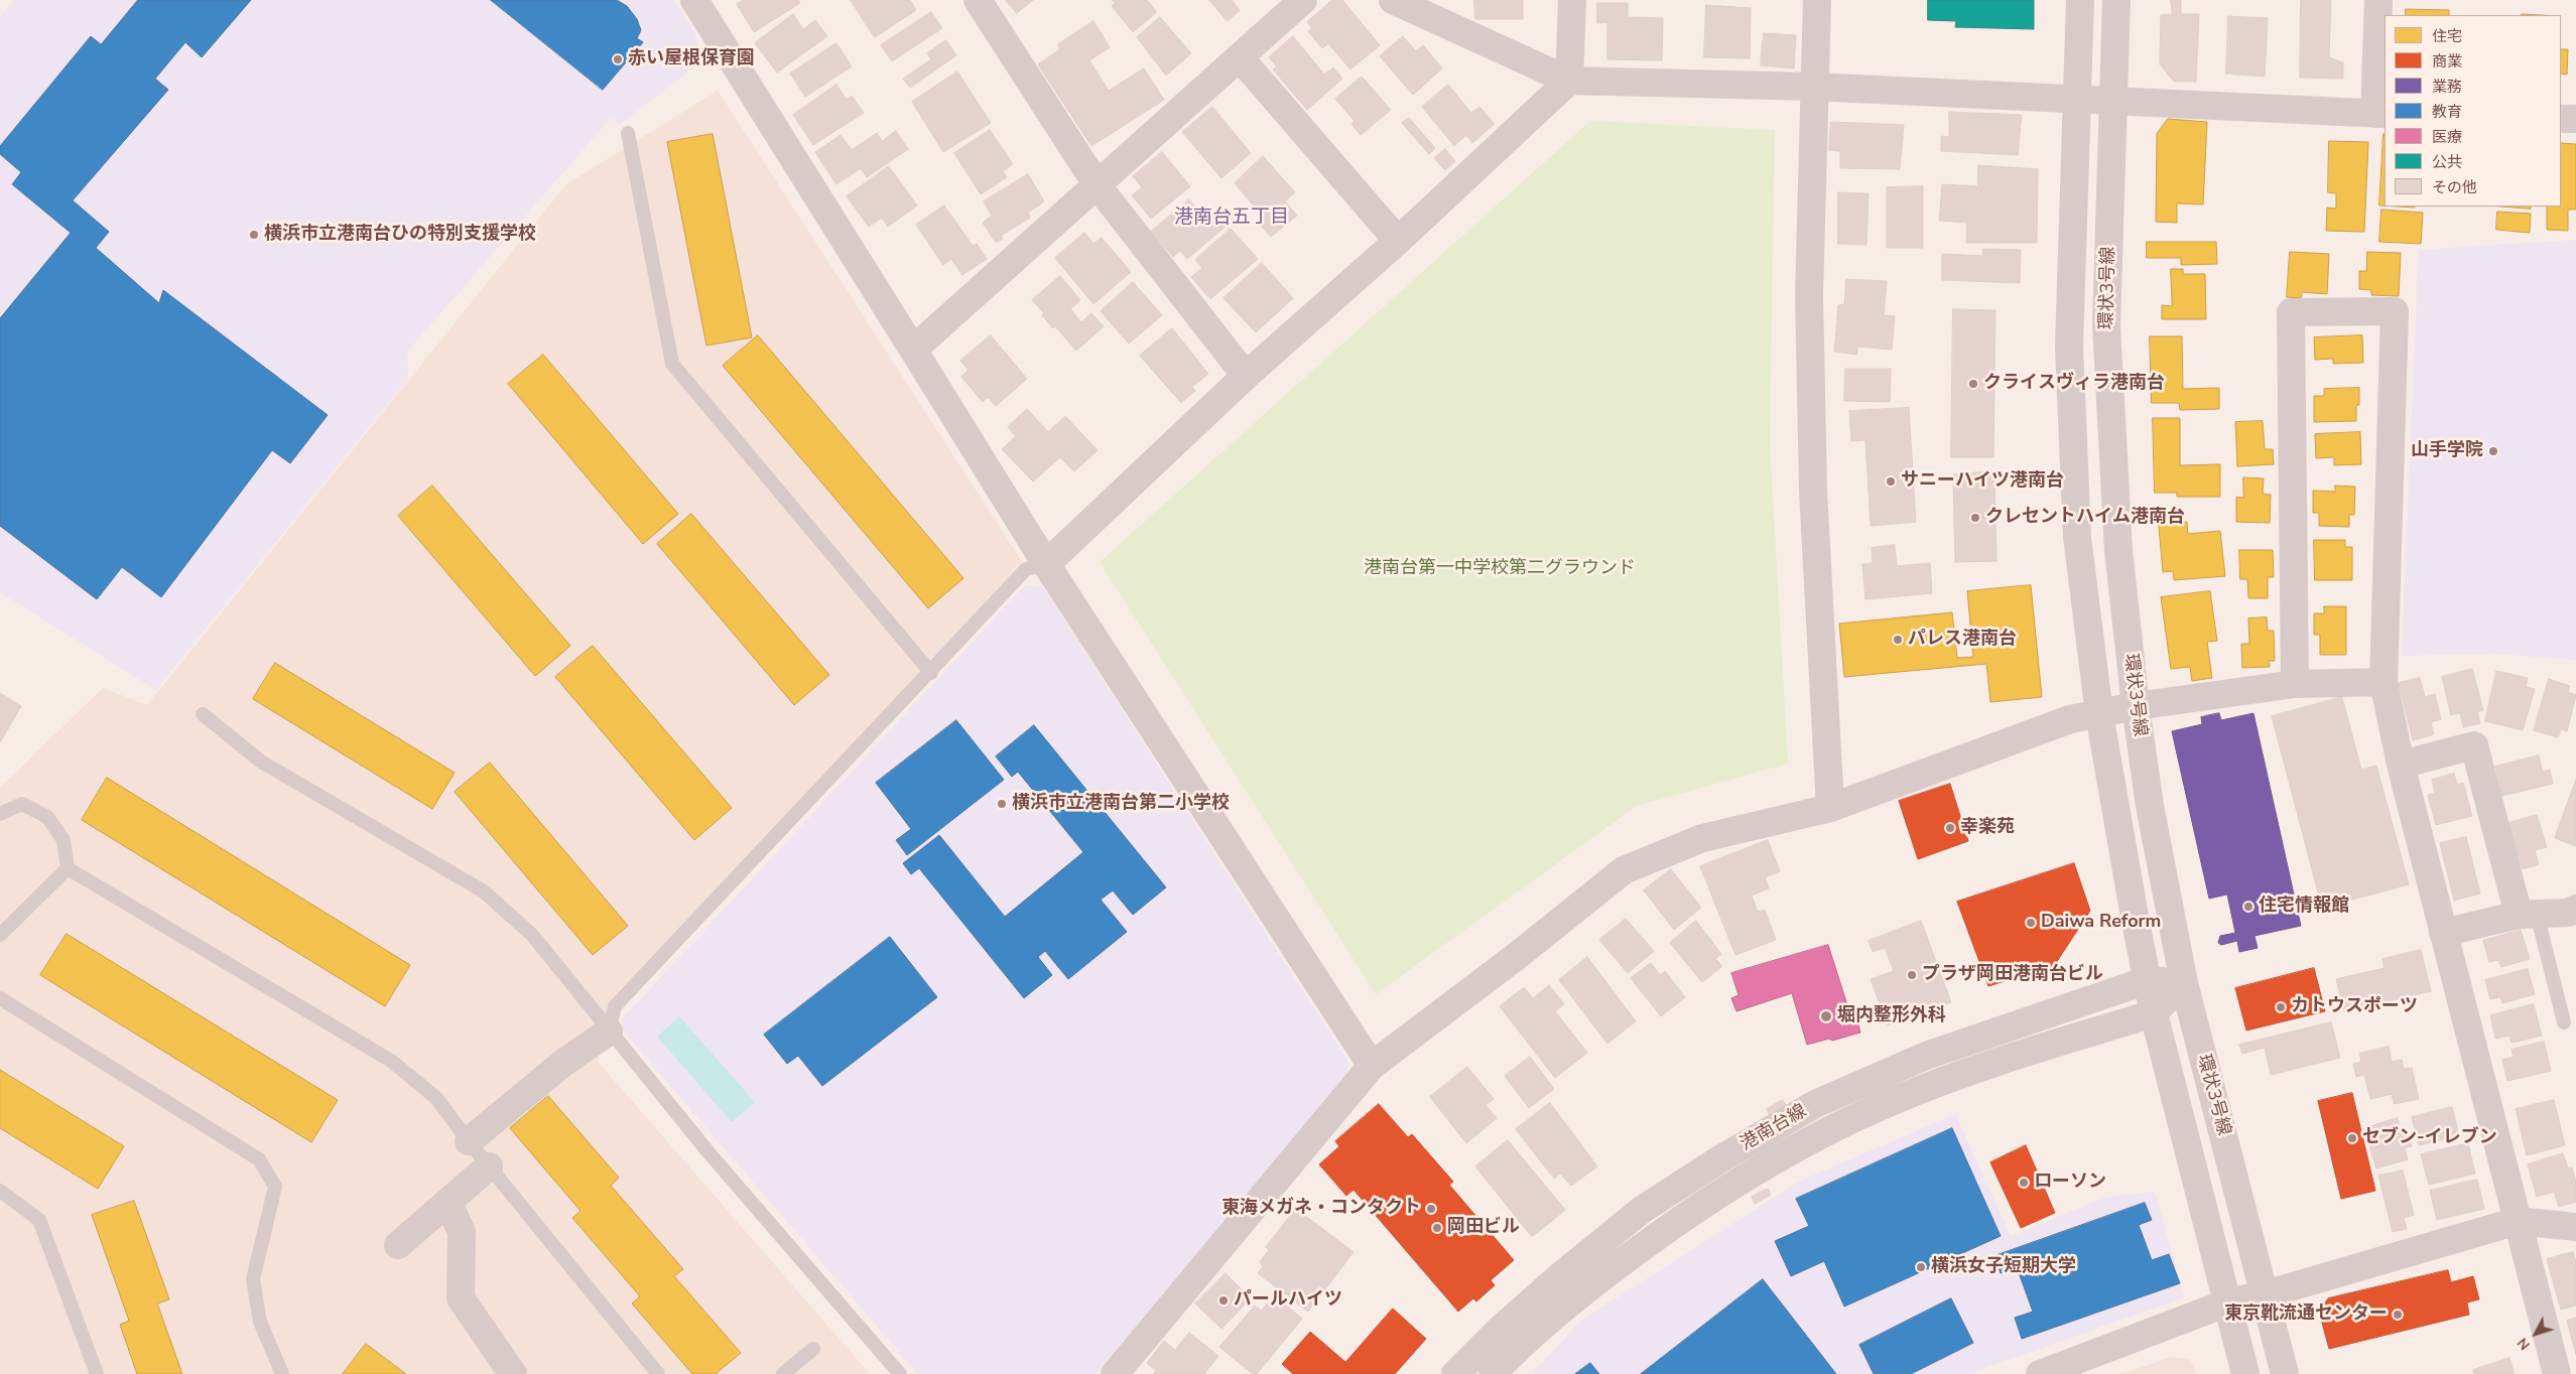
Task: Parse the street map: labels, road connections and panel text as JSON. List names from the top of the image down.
{
  "streets": {
    "street": ["環状3号線", "港南台線"]
  },
  "crossings": [
    ["環状3号線", "港南台線"]
  ],
  "districts": ["港南台五丁目"],
  "parks": ["港南台第一中学校第二グラウンド"],
  "places": [
    "赤い屋根保育園",
    "横浜市立港南台ひの特別支援学校",
    "クライスヴィラ港南台",
    "山手学院",
    "サニーハイツ港南台",
    "クレセントハイム港南台",
    "パレス港南台",
    "横浜市立港南台第二小学校",
    "幸楽苑",
    "住宅情報館",
    "Daiwa Reform",
    "プラザ岡田港南台ビル",
    "カトウスポーツ",
    "堀内整形外科",
    "セブン-イレブン",
    "ローソン",
    "東海メガネ・コンタクト",
    "岡田ビル",
    "横浜女子短期大学",
    "パールハイツ",
    "東京靴流通センター"
  ],
  "legend": [
    "住宅",
    "商業",
    "業務",
    "教育",
    "医療",
    "公共",
    "その他"
  ],
  "north": "bottom left"
}
